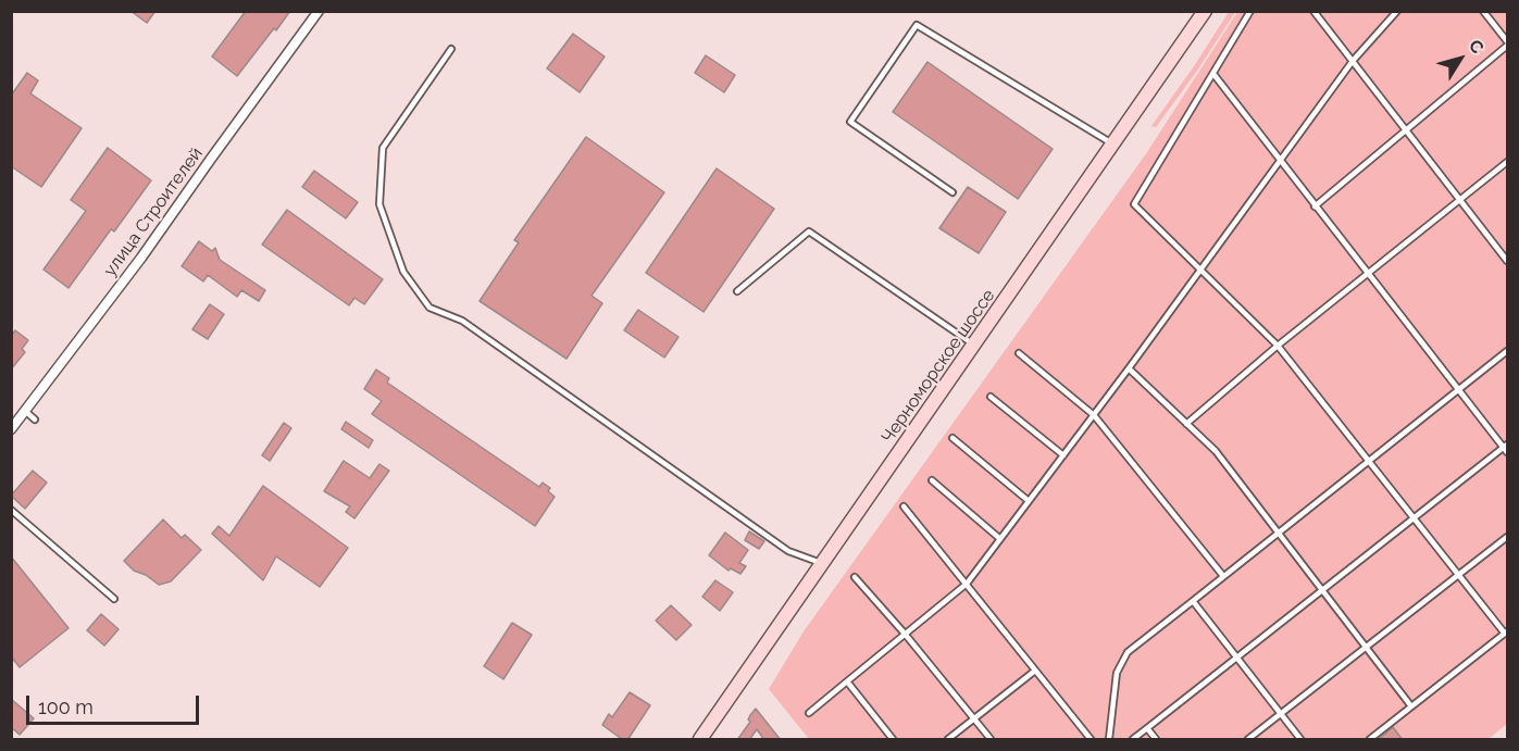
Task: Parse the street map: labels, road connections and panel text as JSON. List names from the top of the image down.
{
  "streets": {
    "main road": ["Черноморское шоссе"],
    "street": ["улица Строителей"]
  },
  "scale_bar": "100 m",
  "north": "top right"
}
